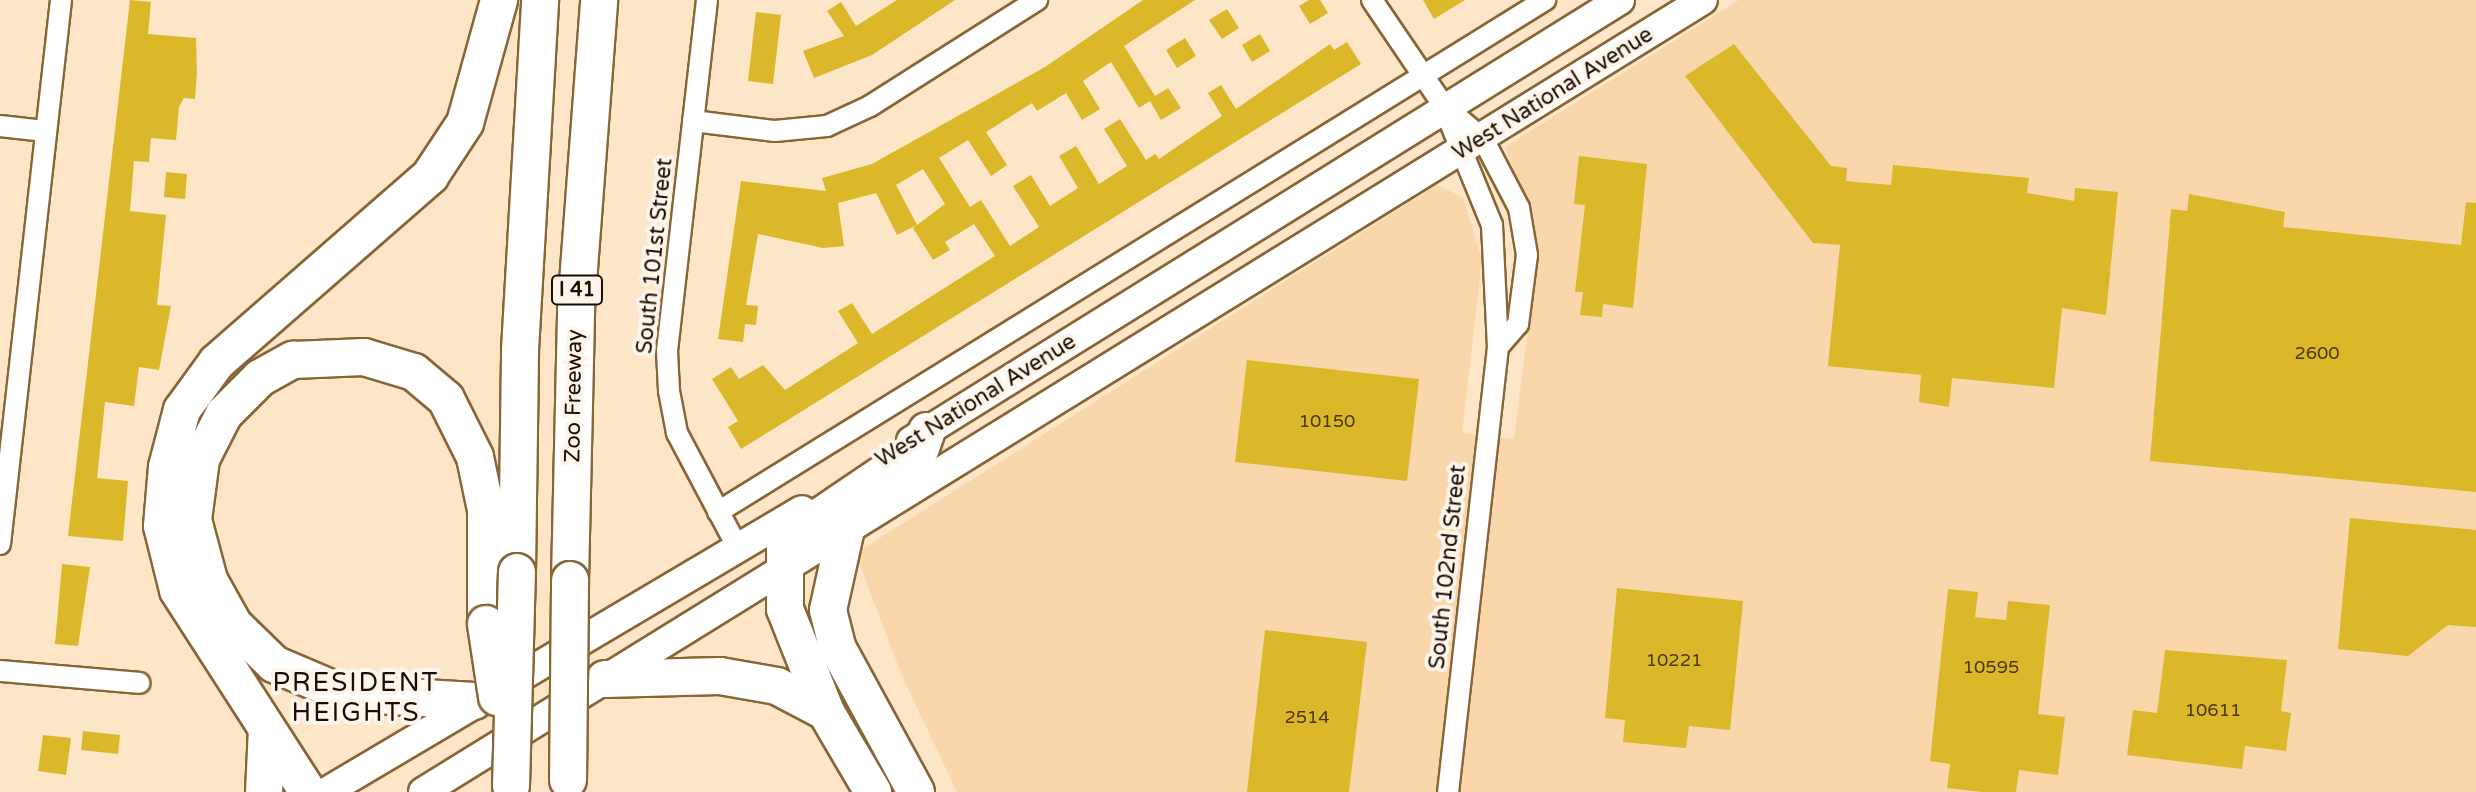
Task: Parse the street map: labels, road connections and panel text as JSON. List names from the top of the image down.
{
  "streets": {
    "highway": ["I 41", "Zoo Freeway"],
    "main road": ["West National Avenue"],
    "street": ["South 101st Street", "South 102nd Street"]
  },
  "crossings": [
    ["West National Avenue", "South 101st Street"],
    ["West National Avenue", "South 102nd Street"]
  ],
  "districts": ["PRESIDENT HEIGHTS"],
  "house_numbers": [
    "2600",
    "10150",
    "10221",
    "10595",
    "10611",
    "2514"
  ]
}
